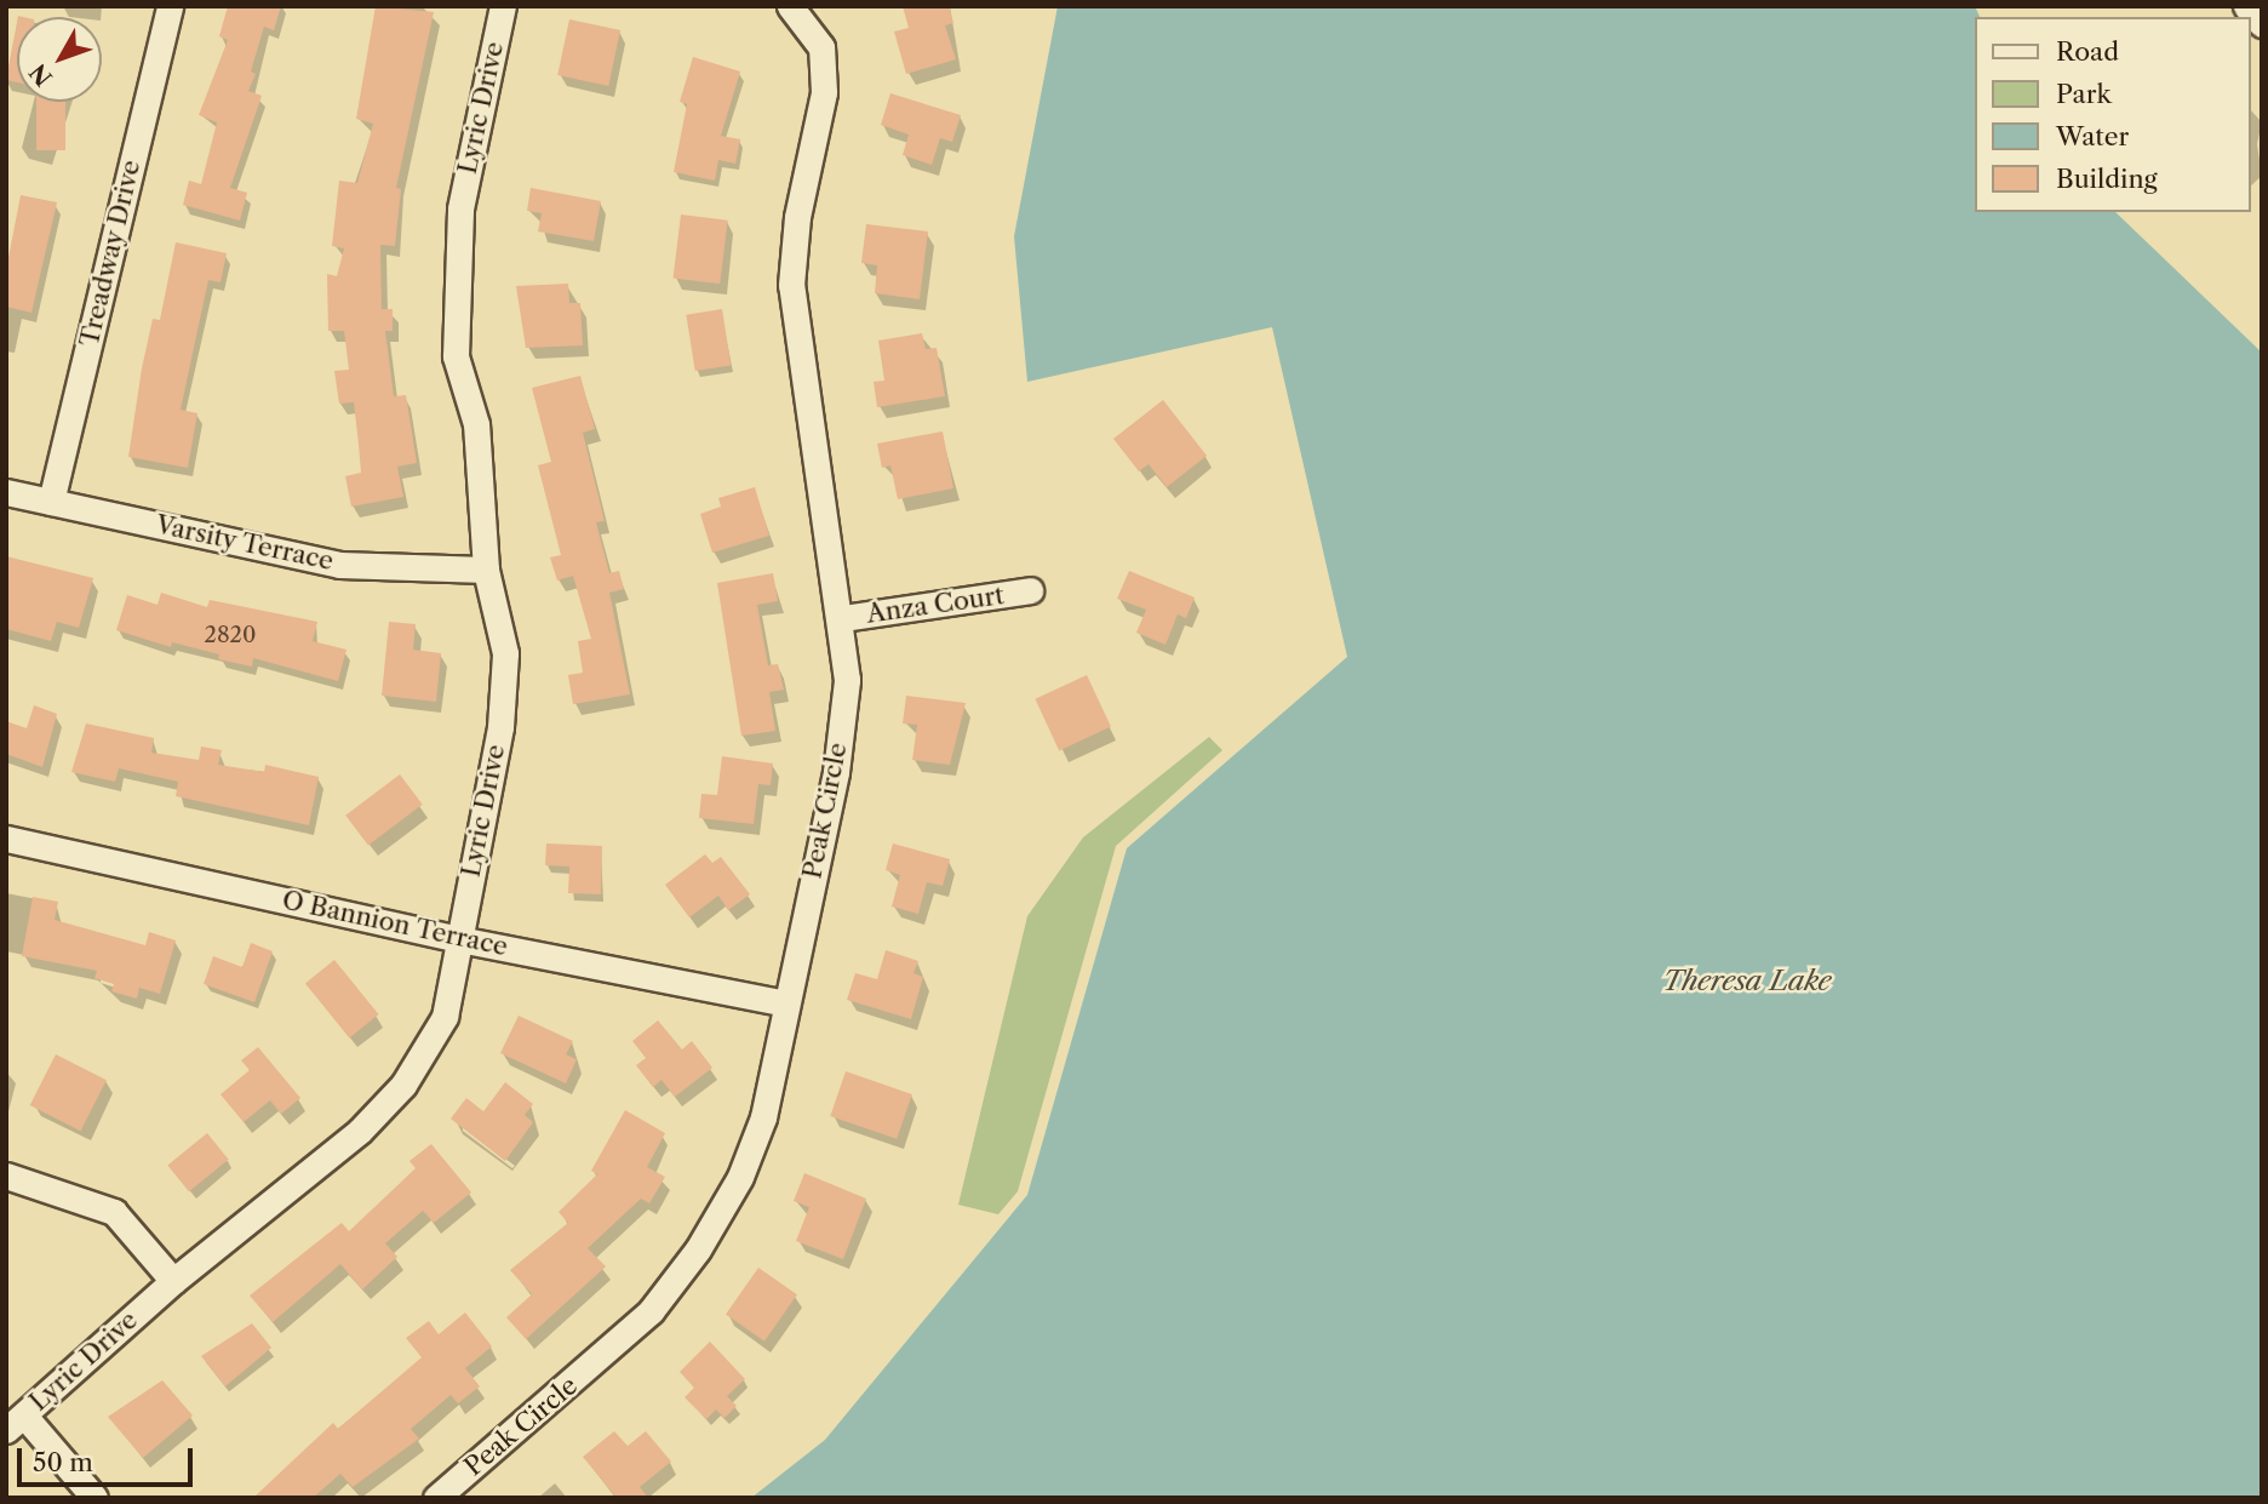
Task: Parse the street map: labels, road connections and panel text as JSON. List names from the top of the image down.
{
  "streets": {
    "street": [
      "Lyric Drive",
      "Treadway Drive",
      "Varsity Terrace",
      "Anza Court",
      "Peak Circle",
      "O Bannion Terrace"
    ]
  },
  "crossings": [
    ["Lyric Drive", "Varsity Terrace"],
    ["Lyric Drive", "O Bannion Terrace"],
    ["Treadway Drive", "Varsity Terrace"],
    ["Anza Court", "Peak Circle"],
    ["Peak Circle", "O Bannion Terrace"]
  ],
  "water": ["Theresa Lake"],
  "house_numbers": ["2820"],
  "legend": [
    "Road",
    "Park",
    "Water",
    "Building"
  ],
  "scale_bar": "50 m",
  "north": "bottom left"
}
